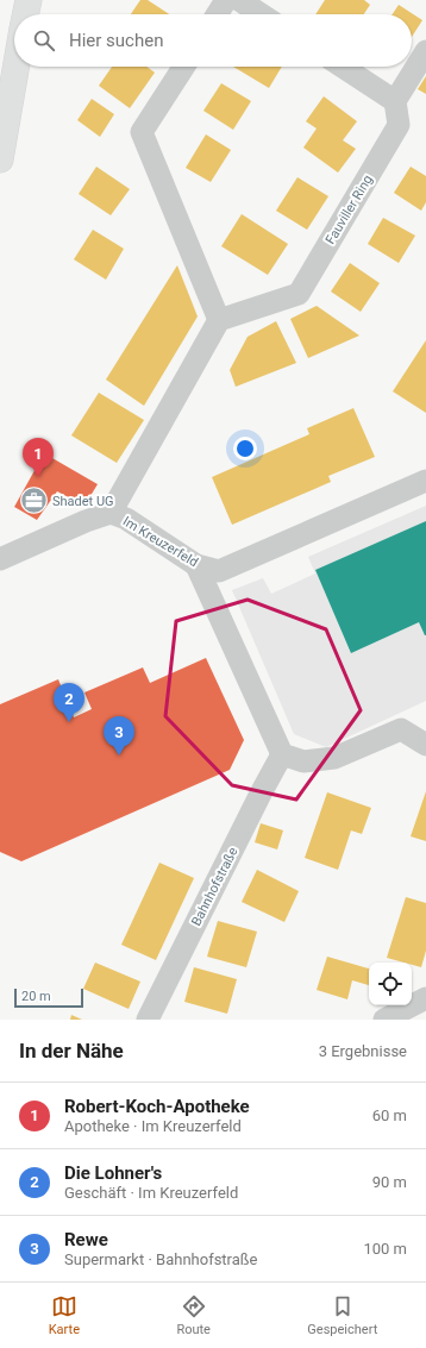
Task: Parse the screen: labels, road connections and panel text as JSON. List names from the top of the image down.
{
  "streets": {
    "street": ["Fauviller Ring", "Im Kreuzerfeld", "Bahnhofstraße"]
  },
  "places": {
    "office": ["Shadet UG"]
  },
  "scale_bar": "20 m",
  "page": {
    "search": "Hier suchen",
    "pins": ["1", "2", "3"],
    "scale": "20 m",
    "heading": ["In der Nähe", "3 Ergebnisse"],
    "list": [
      {
        "mark": "1",
        "name": "Robert-Koch-Apotheke",
        "note": "Apotheke · Im Kreuzerfeld",
        "value": "60 m"
      },
      {
        "mark": "2",
        "name": "Die Lohner's",
        "note": "Geschäft · Im Kreuzerfeld",
        "value": "90 m"
      },
      {
        "mark": "3",
        "name": "Rewe",
        "note": "Supermarkt · Bahnhofstraße",
        "value": "100 m"
      }
    ],
    "nav": ["Karte", "Route", "Gespeichert"]
  }
}
